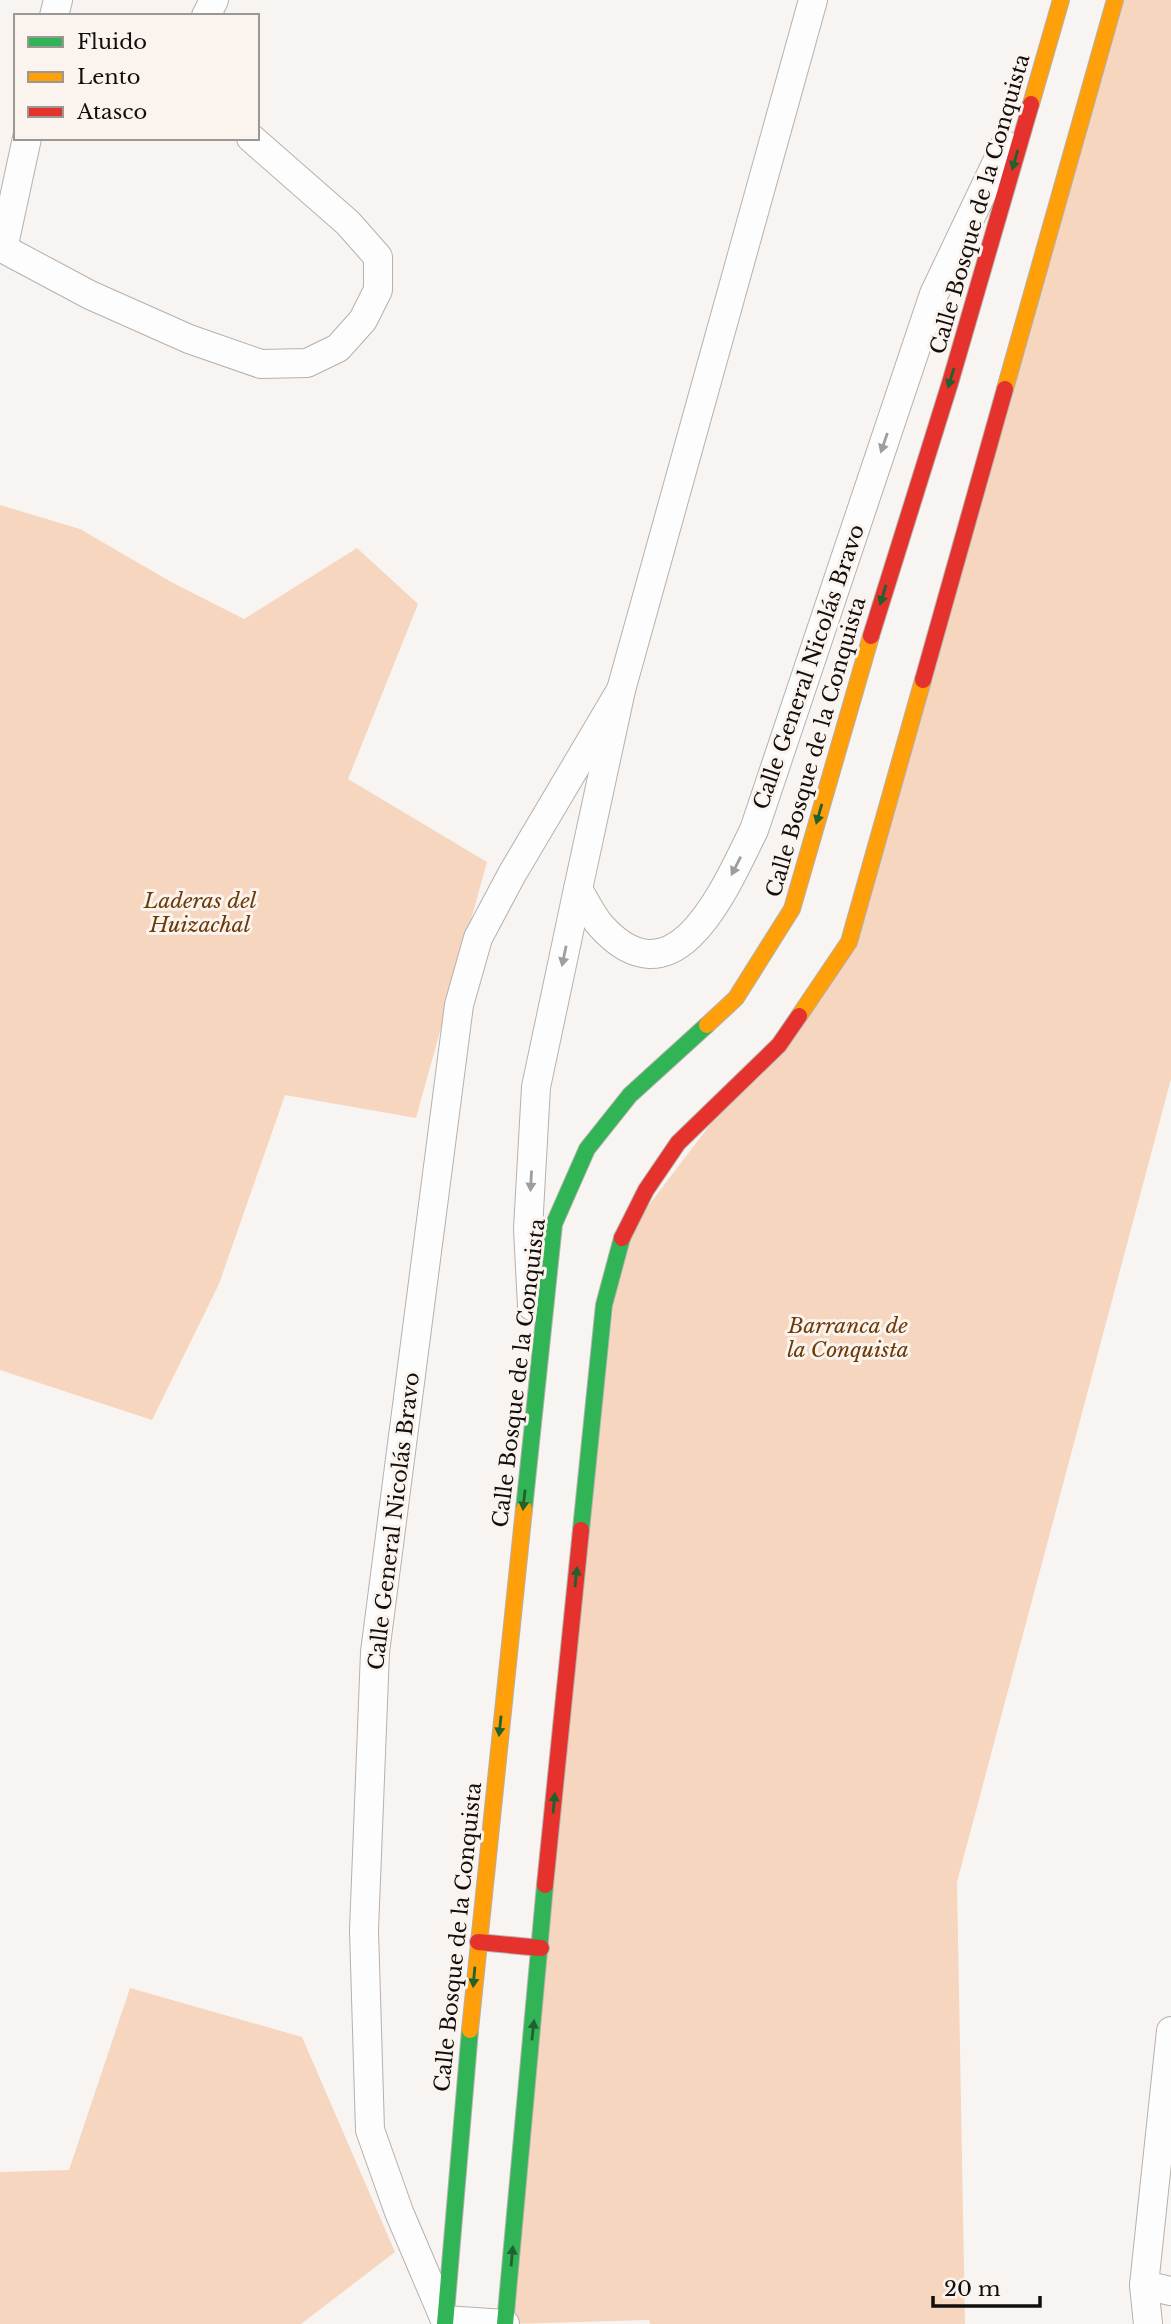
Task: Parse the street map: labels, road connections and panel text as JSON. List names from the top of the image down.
{
  "streets": {
    "main road": ["Calle Bosque de la Conquista"],
    "street": ["Calle General Nicolás Bravo"]
  },
  "crossings": [
    ["Calle Bosque de la Conquista", "Calle General Nicolás Bravo"]
  ],
  "parks": ["Laderas del Huizachal", "Barranca de la Conquista"],
  "legend": ["Fluido", "Lento", "Atasco"],
  "scale_bar": "20 m"
}
